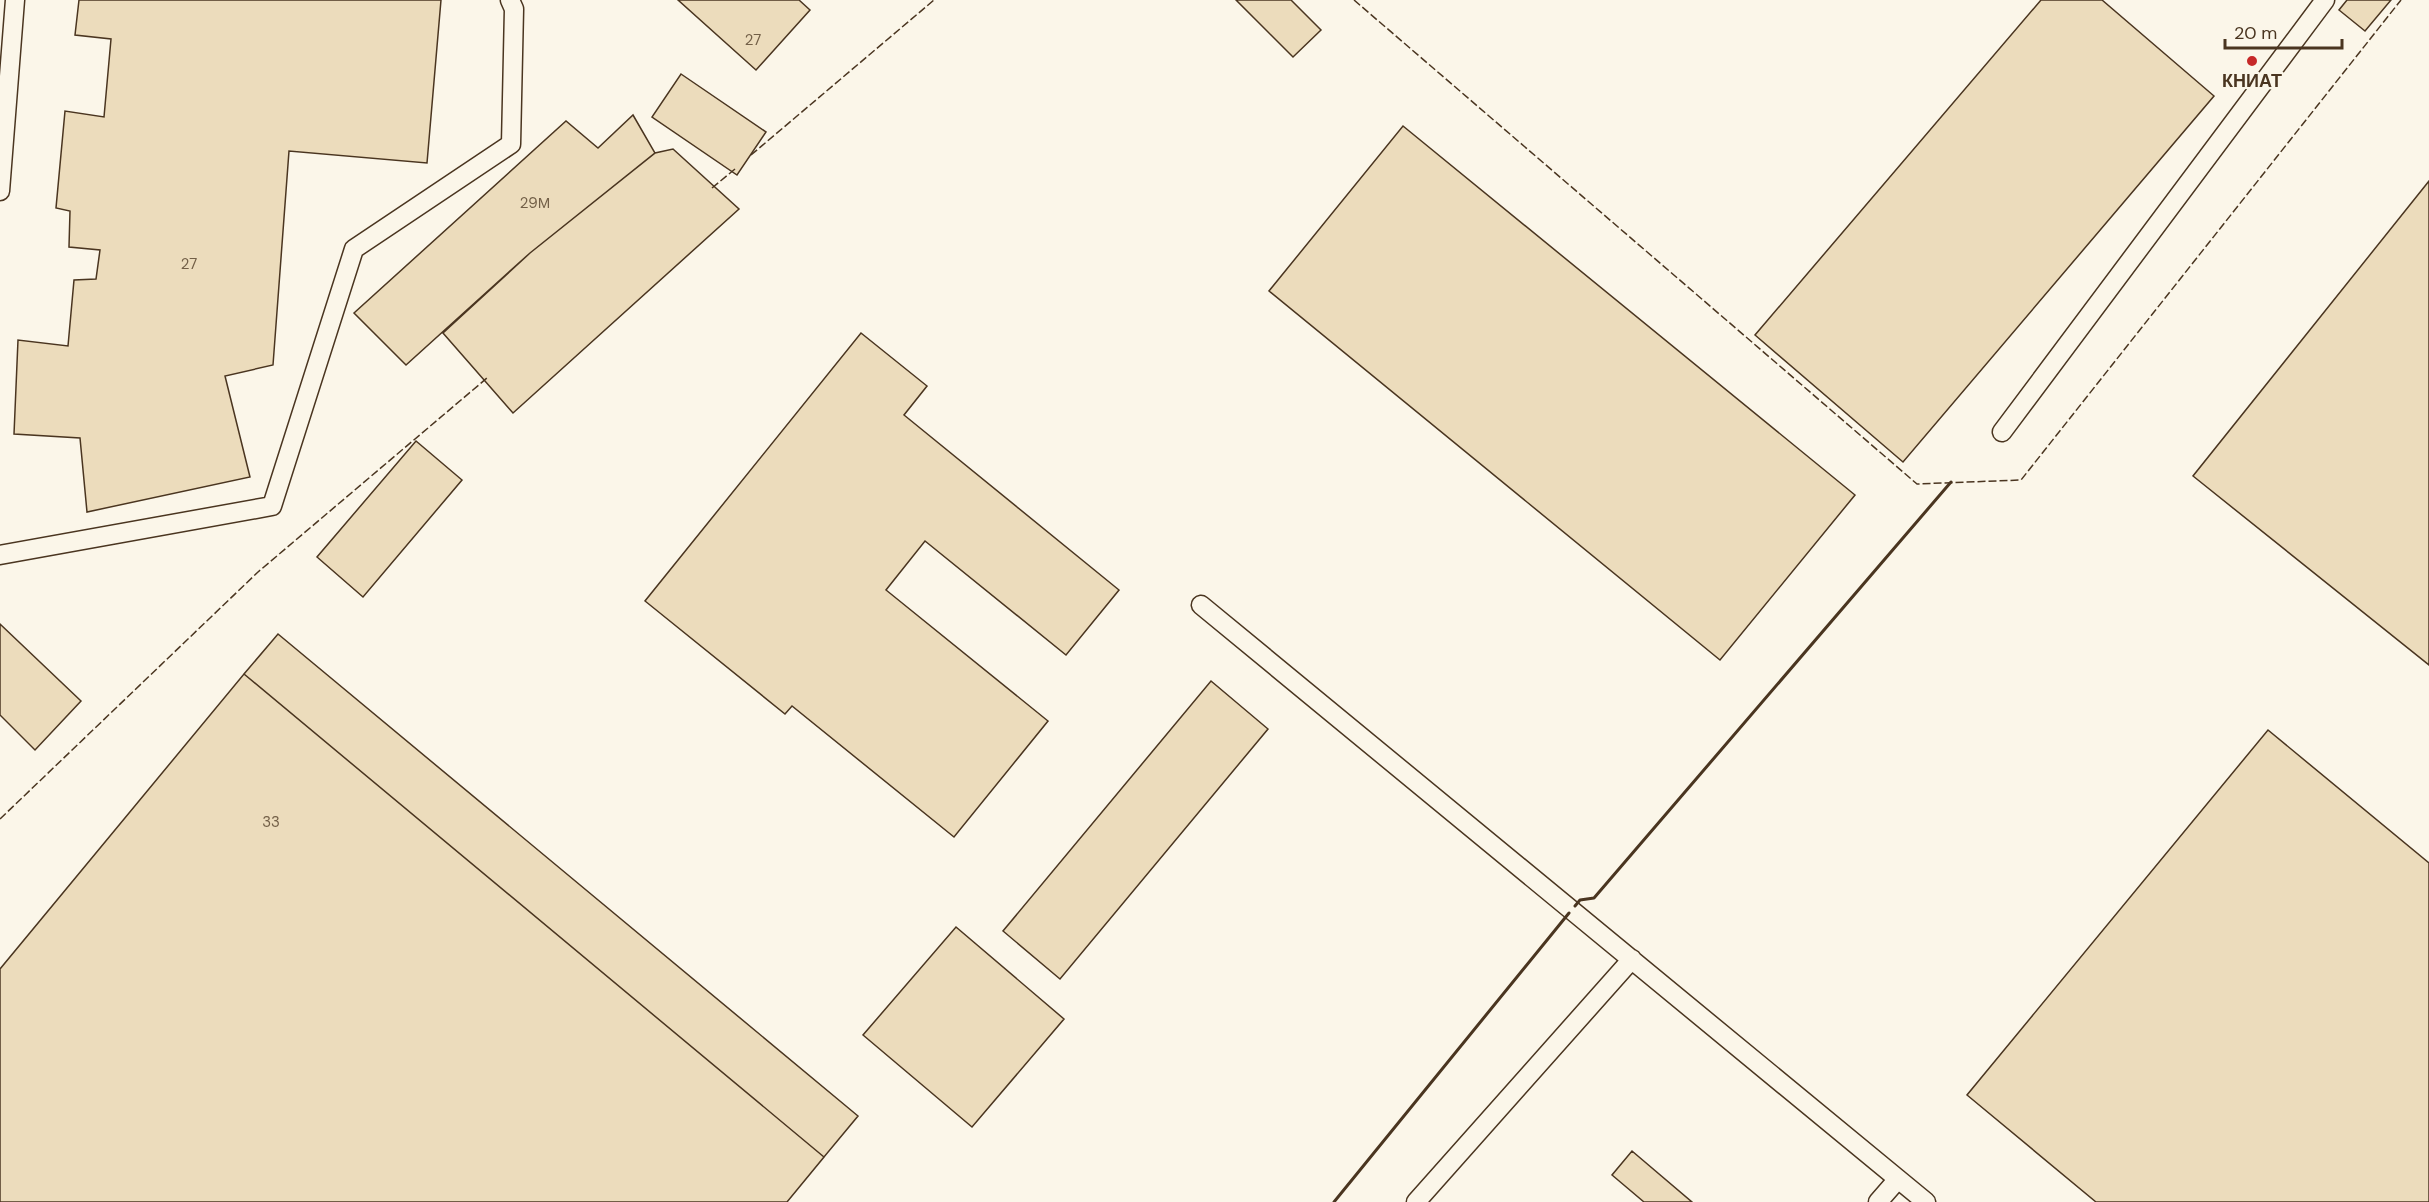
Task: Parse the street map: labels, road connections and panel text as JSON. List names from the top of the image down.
{
  "places": ["КНИАТ"],
  "house_numbers": [
    "27",
    "29М",
    "27",
    "33"
  ],
  "scale_bar": "20 m"
}
